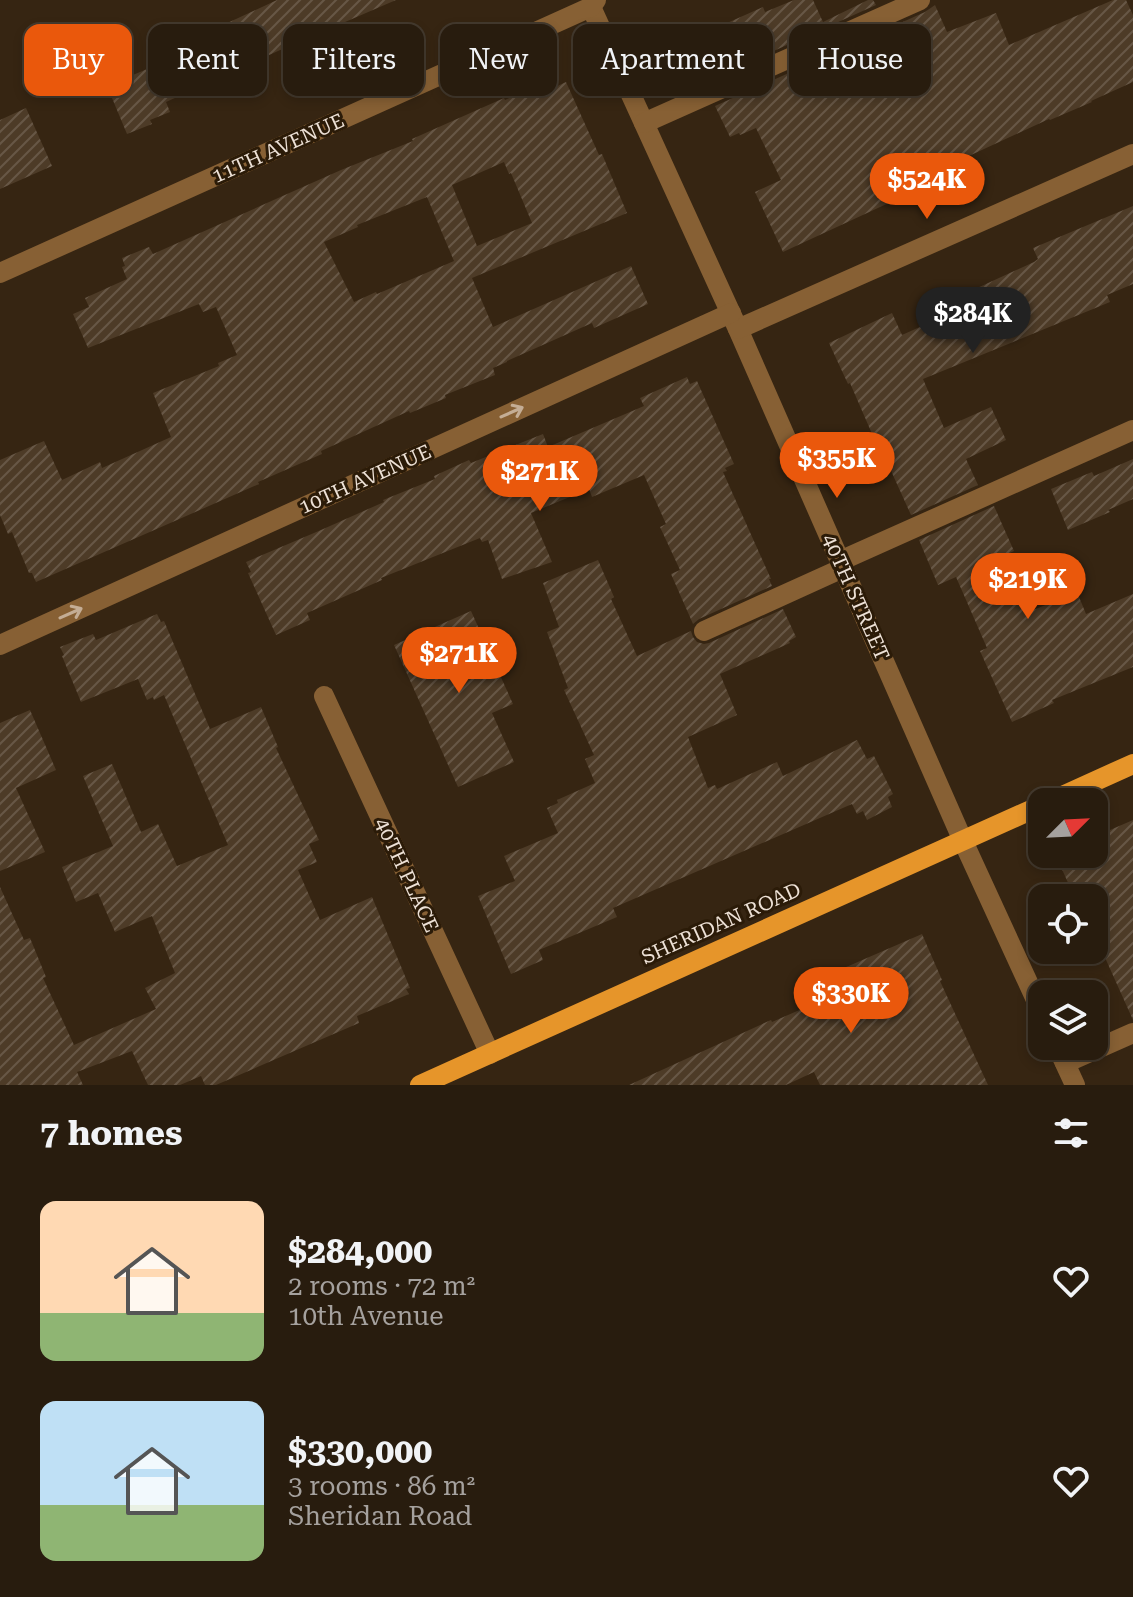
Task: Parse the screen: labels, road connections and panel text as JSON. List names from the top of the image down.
{
  "streets": {
    "main road": ["SHERIDAN ROAD"],
    "street": [
      "11TH AVENUE",
      "10TH AVENUE",
      "40TH STREET",
      "40TH PLACE"
    ]
  },
  "crossings": [
    ["11TH AVENUE", "40TH STREET"],
    ["10TH AVENUE", "40TH STREET"],
    ["40TH STREET", "SHERIDAN ROAD"],
    ["40TH PLACE", "SHERIDAN ROAD"]
  ],
  "one_way": ["10TH AVENUE"],
  "north": "top right",
  "page": {
    "chip": [
      "Buy",
      "Rent",
      "Filters",
      "New",
      "Apartment",
      "House"
    ],
    "price": [
      "$524K",
      "$284K",
      "$355K",
      "$271K",
      "$219K",
      "$271K",
      "$330K"
    ],
    "heading": "7 homes",
    "list": [
      {
        "name": "$284,000",
        "note": "2 rooms · 72 m² · 10th Avenue"
      },
      {
        "name": "$330,000",
        "note": "3 rooms · 86 m² · Sheridan Road"
      }
    ]
  }
}
